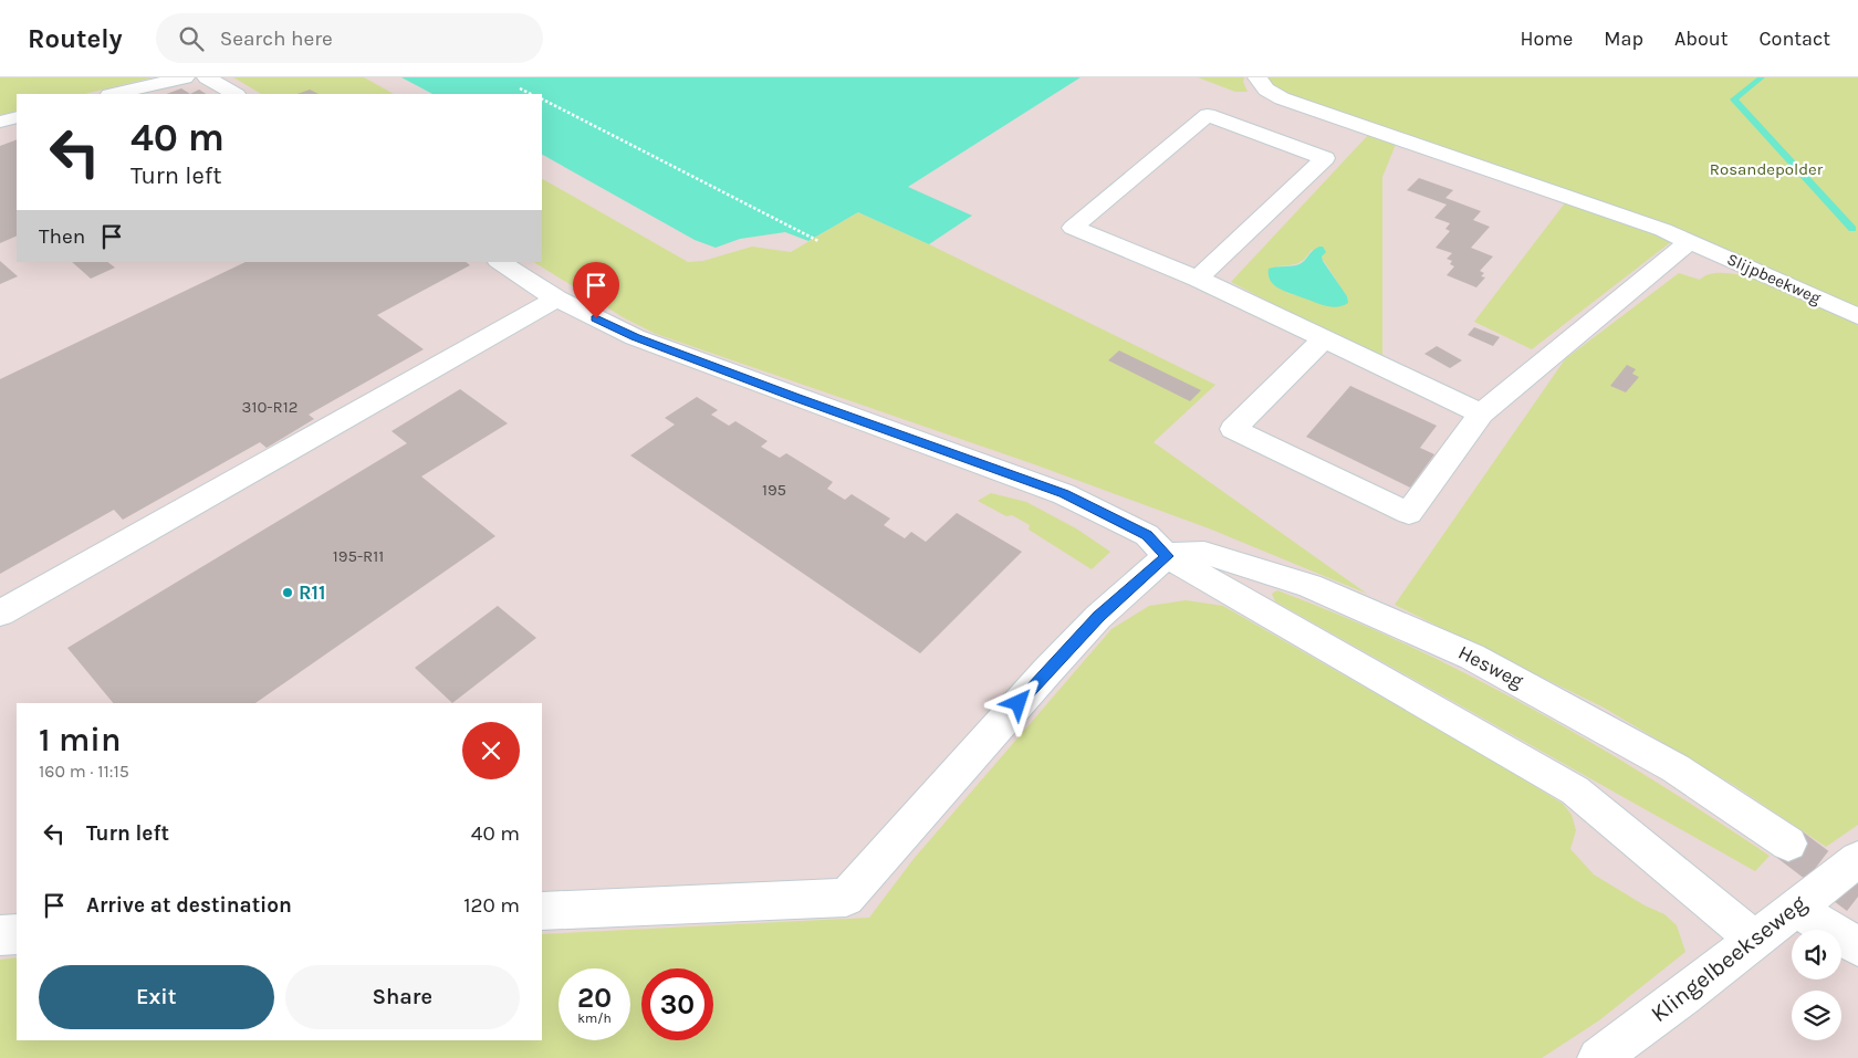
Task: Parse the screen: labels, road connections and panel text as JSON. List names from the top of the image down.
{
  "streets": {
    "street": ["Slijpbeekweg", "Hesweg", "Klingelbeekseweg"]
  },
  "parks": ["Rosandepolder"],
  "places": ["R11"],
  "house_numbers": ["310-R12", "195", "195-R11"],
  "page": {
    "header": "Routely",
    "search": "Search here",
    "nav": [
      "Home",
      "Map",
      "About",
      "Contact"
    ],
    "turn": ["40 m", "Turn left"],
    "then": "Then",
    "heading": ["1 min", "160 m · 11:15"],
    "list": [
      {
        "name": "Turn left",
        "value": "40 m"
      },
      {
        "name": "Arrive at destination",
        "value": "120 m"
      }
    ],
    "buttons": ["Exit", "Share"],
    "speed": "20 km/h",
    "limit": "30"
  }
}
